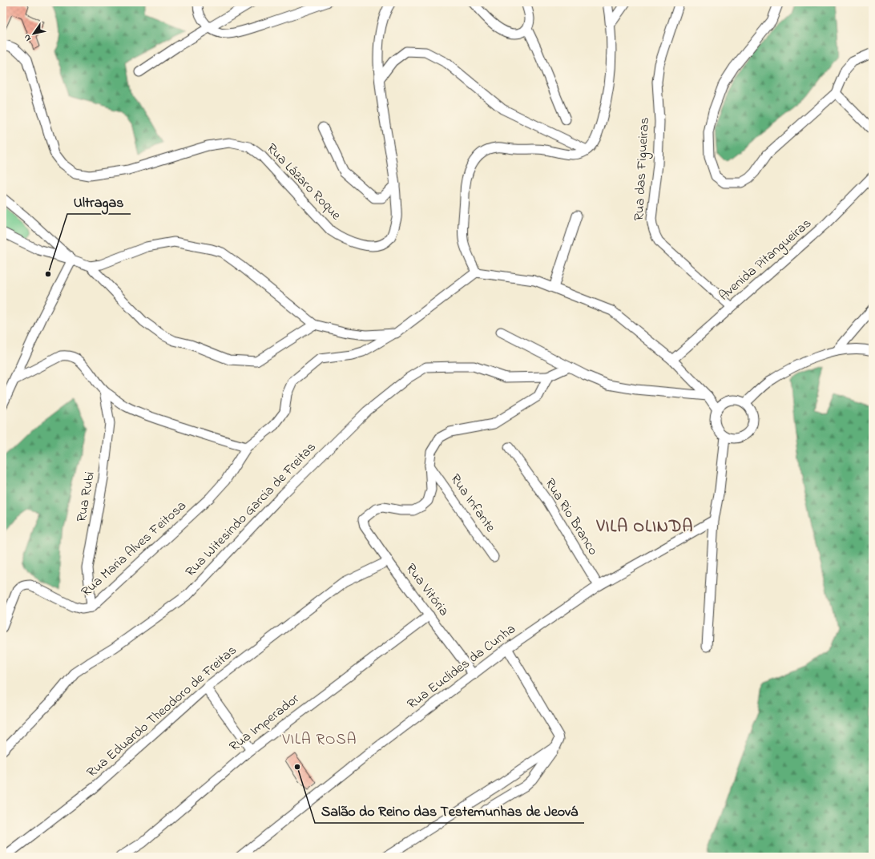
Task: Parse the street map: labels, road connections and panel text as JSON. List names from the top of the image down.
{
  "streets": {
    "street": [
      "Rua das Figueiras",
      "Rua Lázaro Roque",
      "Avenida Pitangueiras",
      "Rua Rubi",
      "Rua Infante",
      "Rua Witesindo Garcia de Freitas",
      "Rua Rio Branco",
      "Rua Maria Alves Feitosa",
      "Rua Vitória",
      "Rua Euclides da Cunha",
      "Rua Eduardo Theodoro de Freitas",
      "Rua Imperador"
    ]
  },
  "crossings": [
    ["Rua das Figueiras", "Avenida Pitangueiras"],
    ["Rua Rubi", "Rua Maria Alves Feitosa"],
    ["Rua Infante", "Rua Vitória"],
    ["Rua Rio Branco", "Rua Euclides da Cunha"],
    ["Rua Vitória", "Rua Euclides da Cunha"],
    ["Rua Vitória", "Rua Eduardo Theodoro de Freitas"],
    ["Rua Vitória", "Rua Imperador"]
  ],
  "districts": ["VILA OLINDA", "VILA ROSA"],
  "places": ["Ultragas", "Salão do Reino das Testemunhas de Jeová"],
  "north": "bottom left"
}
